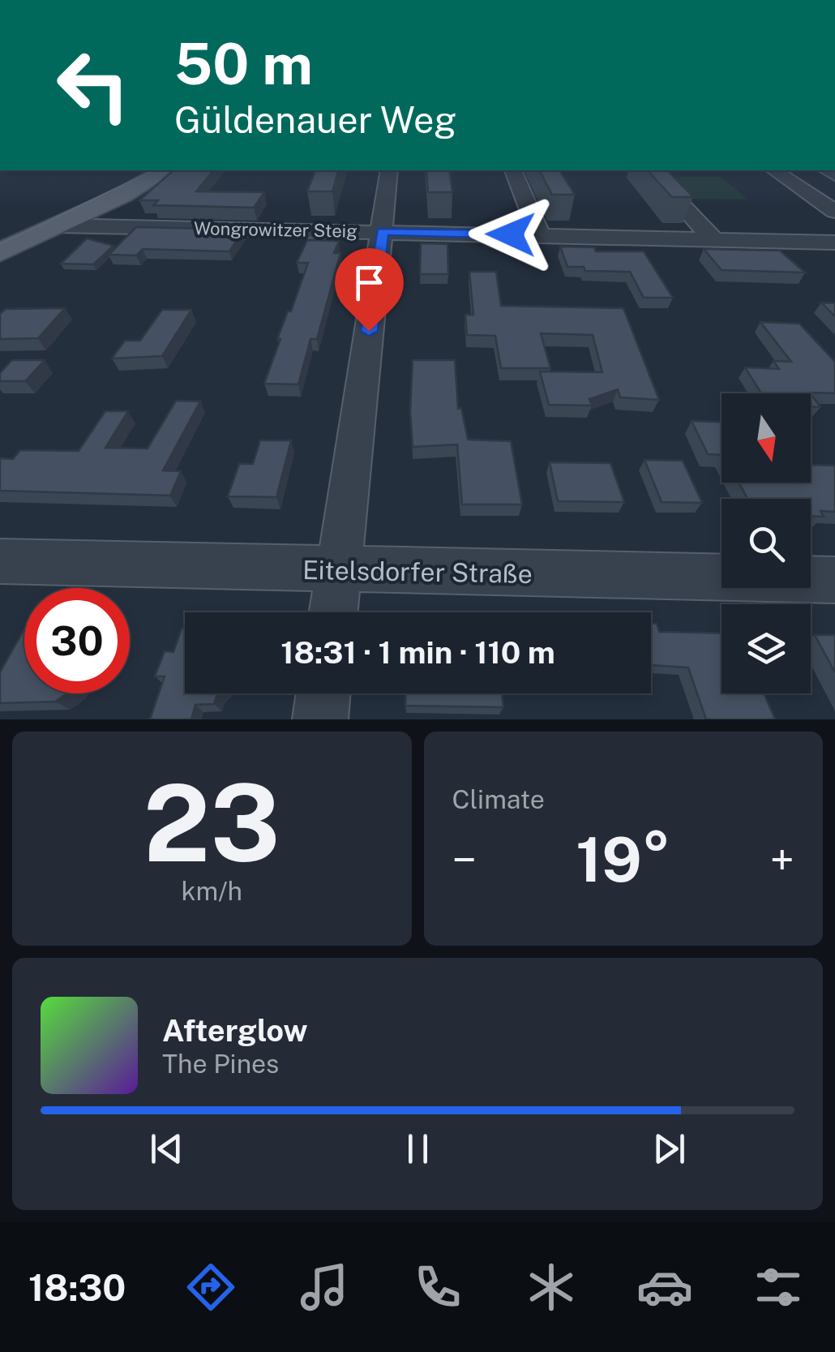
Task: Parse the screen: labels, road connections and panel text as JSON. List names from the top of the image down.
{
  "streets": {
    "street": ["Wongrowitzer Steig", "Eitelsdorfer Straße"]
  },
  "north": "bottom",
  "page": {
    "turn": ["50 m", "Güldenauer Weg"],
    "limit": "30",
    "trip": "18:31 · 1 min · 110 m",
    "tile": [
      ["23", "km/h"],
      "Climate"
    ],
    "heat": ["−", "19°", "+"],
    "song": ["Afterglow", "The Pines"],
    "tabs": "18:30"
  }
}
